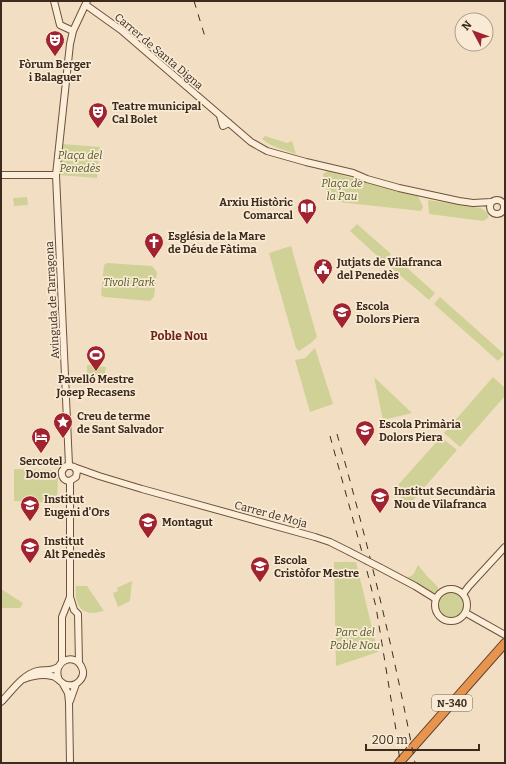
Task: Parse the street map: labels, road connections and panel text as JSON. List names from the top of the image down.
{
  "streets": {
    "highway": ["N-340"],
    "street": ["Carrer de Santa Digna", "Avinguda de Tarragona", "Carrer de Moja"]
  },
  "crossings": [
    ["Carrer de Santa Digna", "Avinguda de Tarragona"],
    ["Avinguda de Tarragona", "Carrer de Moja"]
  ],
  "districts": ["Poble Nou"],
  "parks": [
    "Plaça del Penedès",
    "Plaça de la Pau",
    "Tivoli Park",
    "Parc del Poble Nou"
  ],
  "places": {
    "theatre": ["Fòrum Berger i Balaguer", "Teatre municipal Cal Bolet"],
    "library": ["Arxiu Històric Comarcal"],
    "church": ["Església de la Mare de Déu de Fàtima"],
    "public building": ["Jutjats de Vilafranca del Penedès"],
    "school or university": [
      "Escola Dolors Piera",
      "Escola Primària Dolors Piera",
      "Institut Secundària Nou de Vilafranca",
      "Institut Eugeni d'Ors",
      "Montagut",
      "Institut Alt Penedès",
      "Escola Cristòfor Mestre"
    ],
    "sports": ["Pavelló Mestre Josep Recasens"],
    "place": ["Creu de terme de Sant Salvador"],
    "hotel": ["Sercotel Domo"]
  },
  "scale_bar": "200 m",
  "north": "top left"
}
